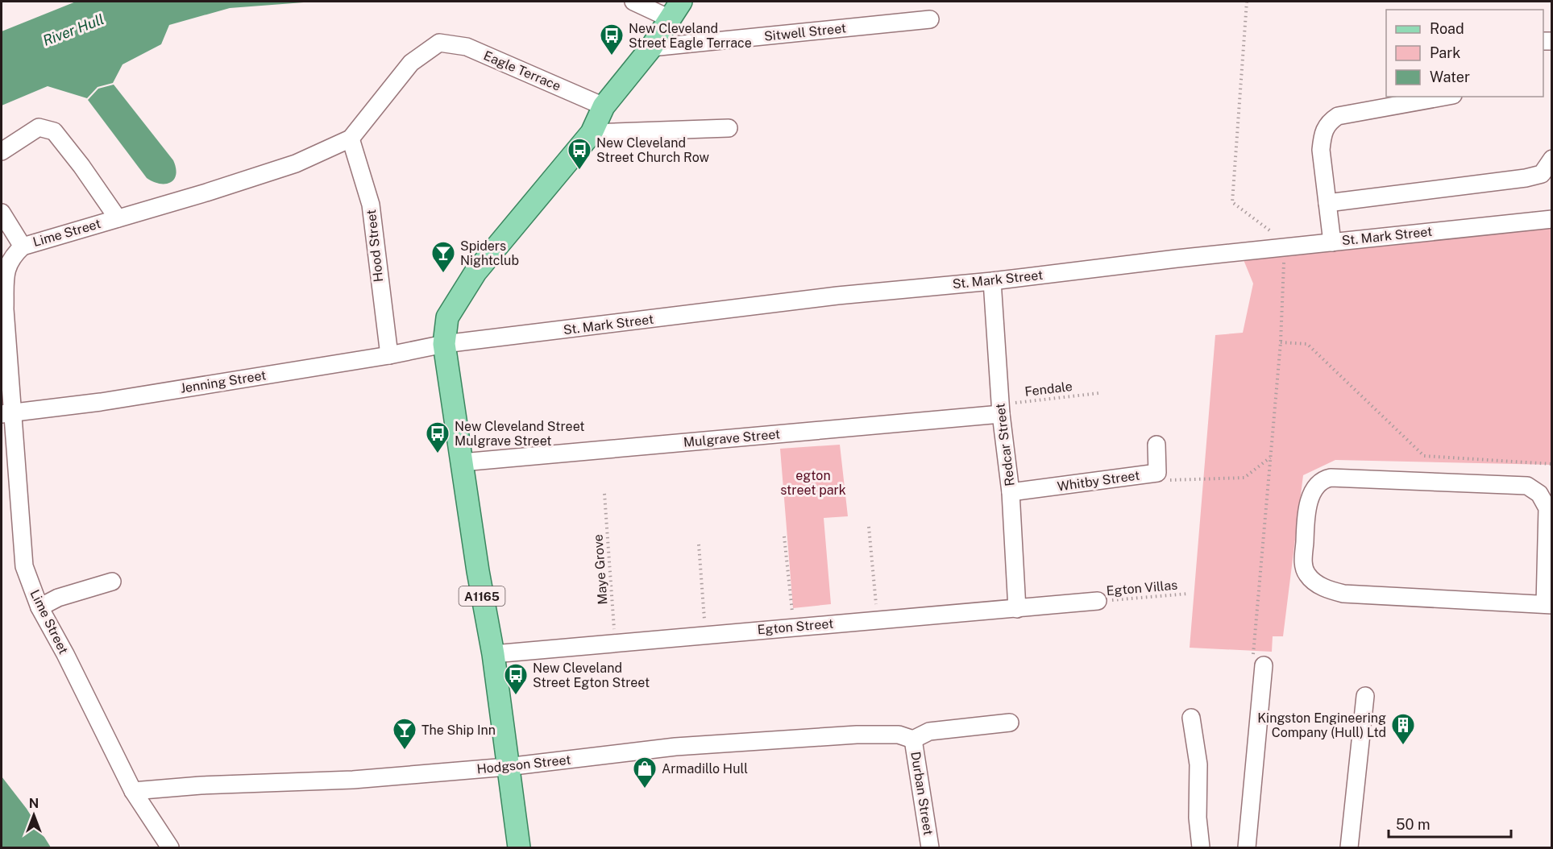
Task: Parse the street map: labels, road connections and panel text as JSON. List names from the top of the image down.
{
  "streets": {
    "main road": ["A1165"],
    "street": [
      "Sitwell Street",
      "Eagle Terrace",
      "Lime Street",
      "St. Mark Street",
      "Hood Street",
      "Jenning Street",
      "Mulgrave Street",
      "Redcar Street",
      "Whitby Street",
      "Egton Street",
      "Hodgson Street",
      "Durban Street"
    ],
    "path": ["Fendale", "Maye Grove", "Egton Villas"]
  },
  "crossings": [
    ["Sitwell Street", "A1165"],
    ["Eagle Terrace", "Lime Street"],
    ["Eagle Terrace", "A1165"],
    ["Lime Street", "Hood Street"],
    ["Lime Street", "Jenning Street"],
    ["Lime Street", "Hodgson Street"],
    ["St. Mark Street", "Jenning Street"],
    ["St. Mark Street", "Redcar Street"],
    ["St. Mark Street", "A1165"],
    ["Hood Street", "Jenning Street"],
    ["Jenning Street", "A1165"],
    ["Fendale", "Mulgrave Street"],
    ["Fendale", "Redcar Street"],
    ["Mulgrave Street", "Redcar Street"],
    ["Mulgrave Street", "A1165"],
    ["Redcar Street", "Whitby Street"],
    ["Redcar Street", "Egton Street"],
    ["Maye Grove", "Egton Street"],
    ["Egton Villas", "Egton Street"],
    ["A1165", "Egton Street"],
    ["A1165", "Hodgson Street"],
    ["Hodgson Street", "Durban Street"]
  ],
  "water": ["River Hull"],
  "parks": ["egton street park"],
  "places": {
    "bus stop": [
      "New Cleveland Street Eagle Terrace",
      "New Cleveland Street Church Row",
      "New Cleveland Street Mulgrave Street",
      "New Cleveland Street Egton Street"
    ],
    "bar": ["Spiders Nightclub", "The Ship Inn"],
    "building": ["Kingston Engineering Company (Hull) Ltd"],
    "shop": ["Armadillo Hull"]
  },
  "legend": ["Road", "Park", "Water"],
  "scale_bar": "50 m",
  "north": "top"
}
